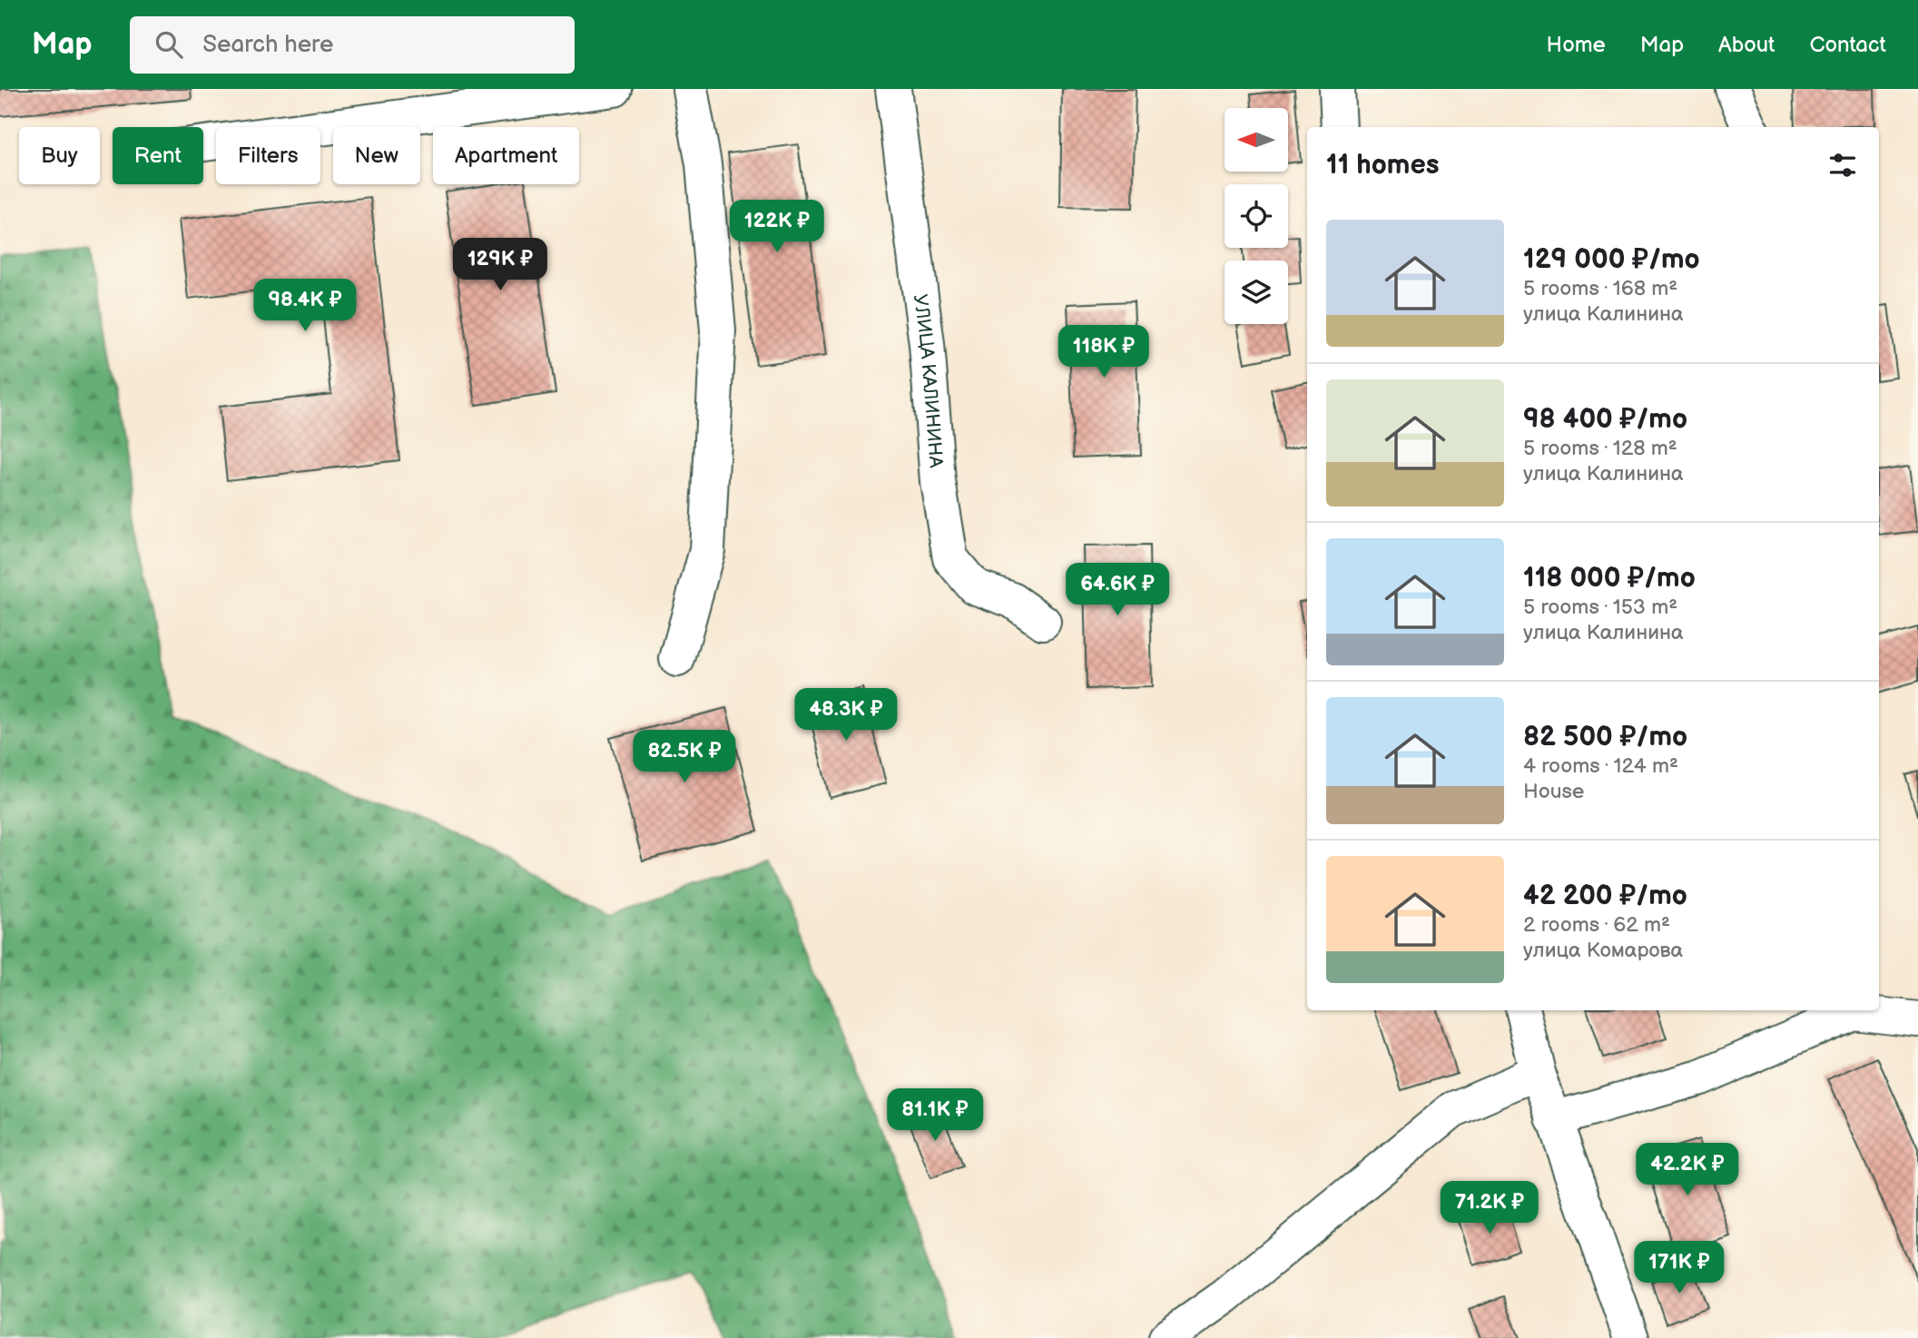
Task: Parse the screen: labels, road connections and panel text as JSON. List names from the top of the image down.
{
  "streets": {
    "street": ["УЛИЦА КАЛИНИНА"]
  },
  "north": "left",
  "page": {
    "header": "Map",
    "search": "Search here",
    "nav": [
      "Home",
      "Map",
      "About",
      "Contact"
    ],
    "chip": [
      "Buy",
      "Rent",
      "Filters",
      "New",
      "Apartment"
    ],
    "heading": "11 homes",
    "price": [
      "122K ₽",
      "129K ₽",
      "98.4K ₽",
      "118K ₽",
      "64.6K ₽",
      "48.3K ₽",
      "82.5K ₽",
      "81.1K ₽",
      "42.2K ₽",
      "71.2K ₽",
      "171K ₽"
    ],
    "list": [
      {
        "name": "129 000 ₽/mo",
        "note": "5 rooms · 168 m² · улица Калинина"
      },
      {
        "name": "98 400 ₽/mo",
        "note": "5 rooms · 128 m² · улица Калинина"
      },
      {
        "name": "118 000 ₽/mo",
        "note": "5 rooms · 153 m² · улица Калинина"
      },
      {
        "name": "82 500 ₽/mo",
        "note": "4 rooms · 124 m² · House"
      },
      {
        "name": "42 200 ₽/mo",
        "note": "2 rooms · 62 m² · улица Комарова"
      }
    ]
  }
}
